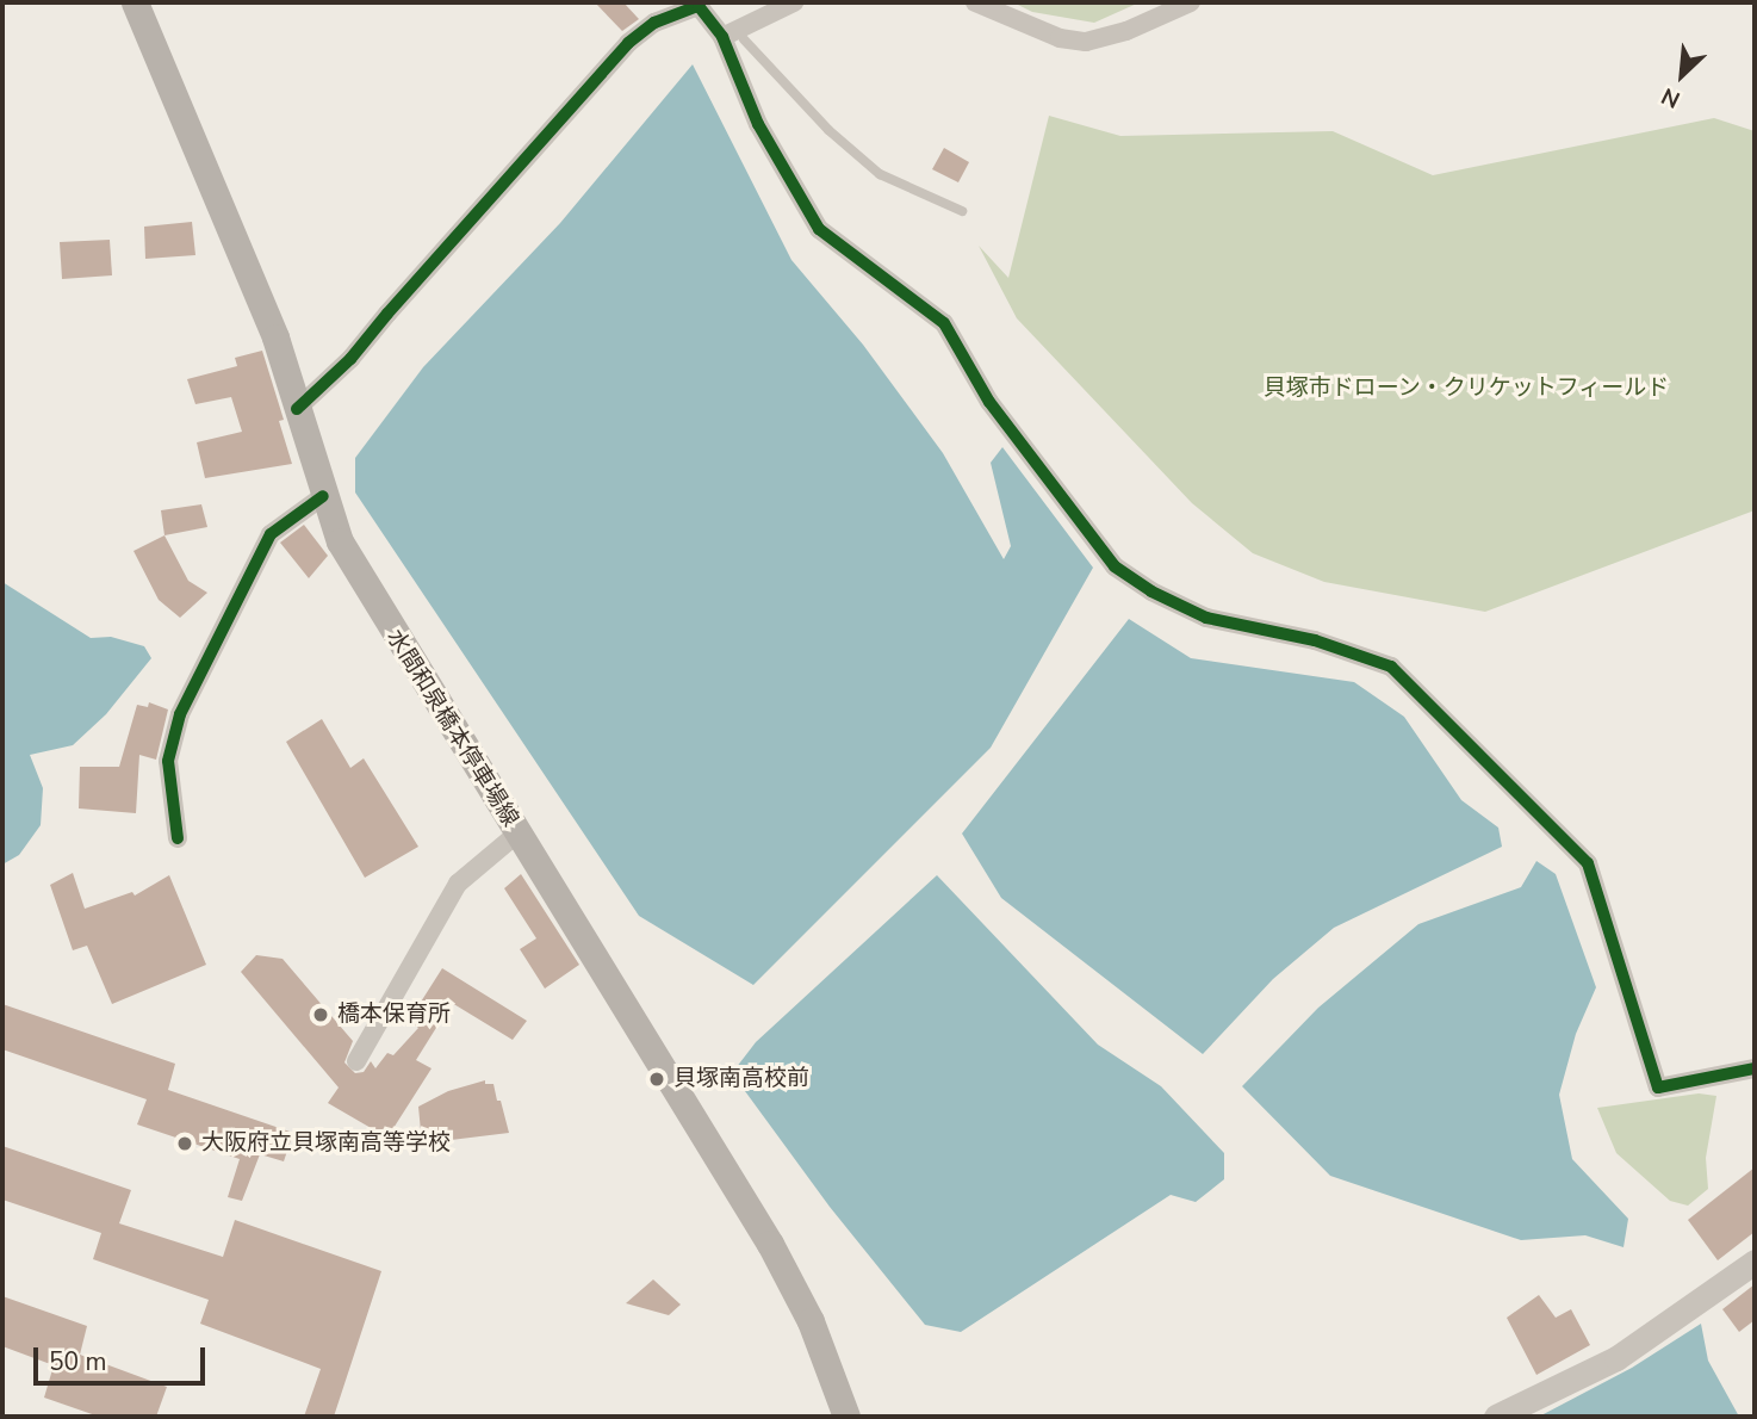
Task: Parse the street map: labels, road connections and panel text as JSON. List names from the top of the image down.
{
  "streets": {
    "main road": ["水間和泉橋本停車場線"]
  },
  "parks": ["貝塚市ドローン・クリケットフィールド"],
  "places": ["橋本保育所", "貝塚南高校前", "大阪府立貝塚南高等学校"],
  "scale_bar": "50 m",
  "north": "bottom left"
}
